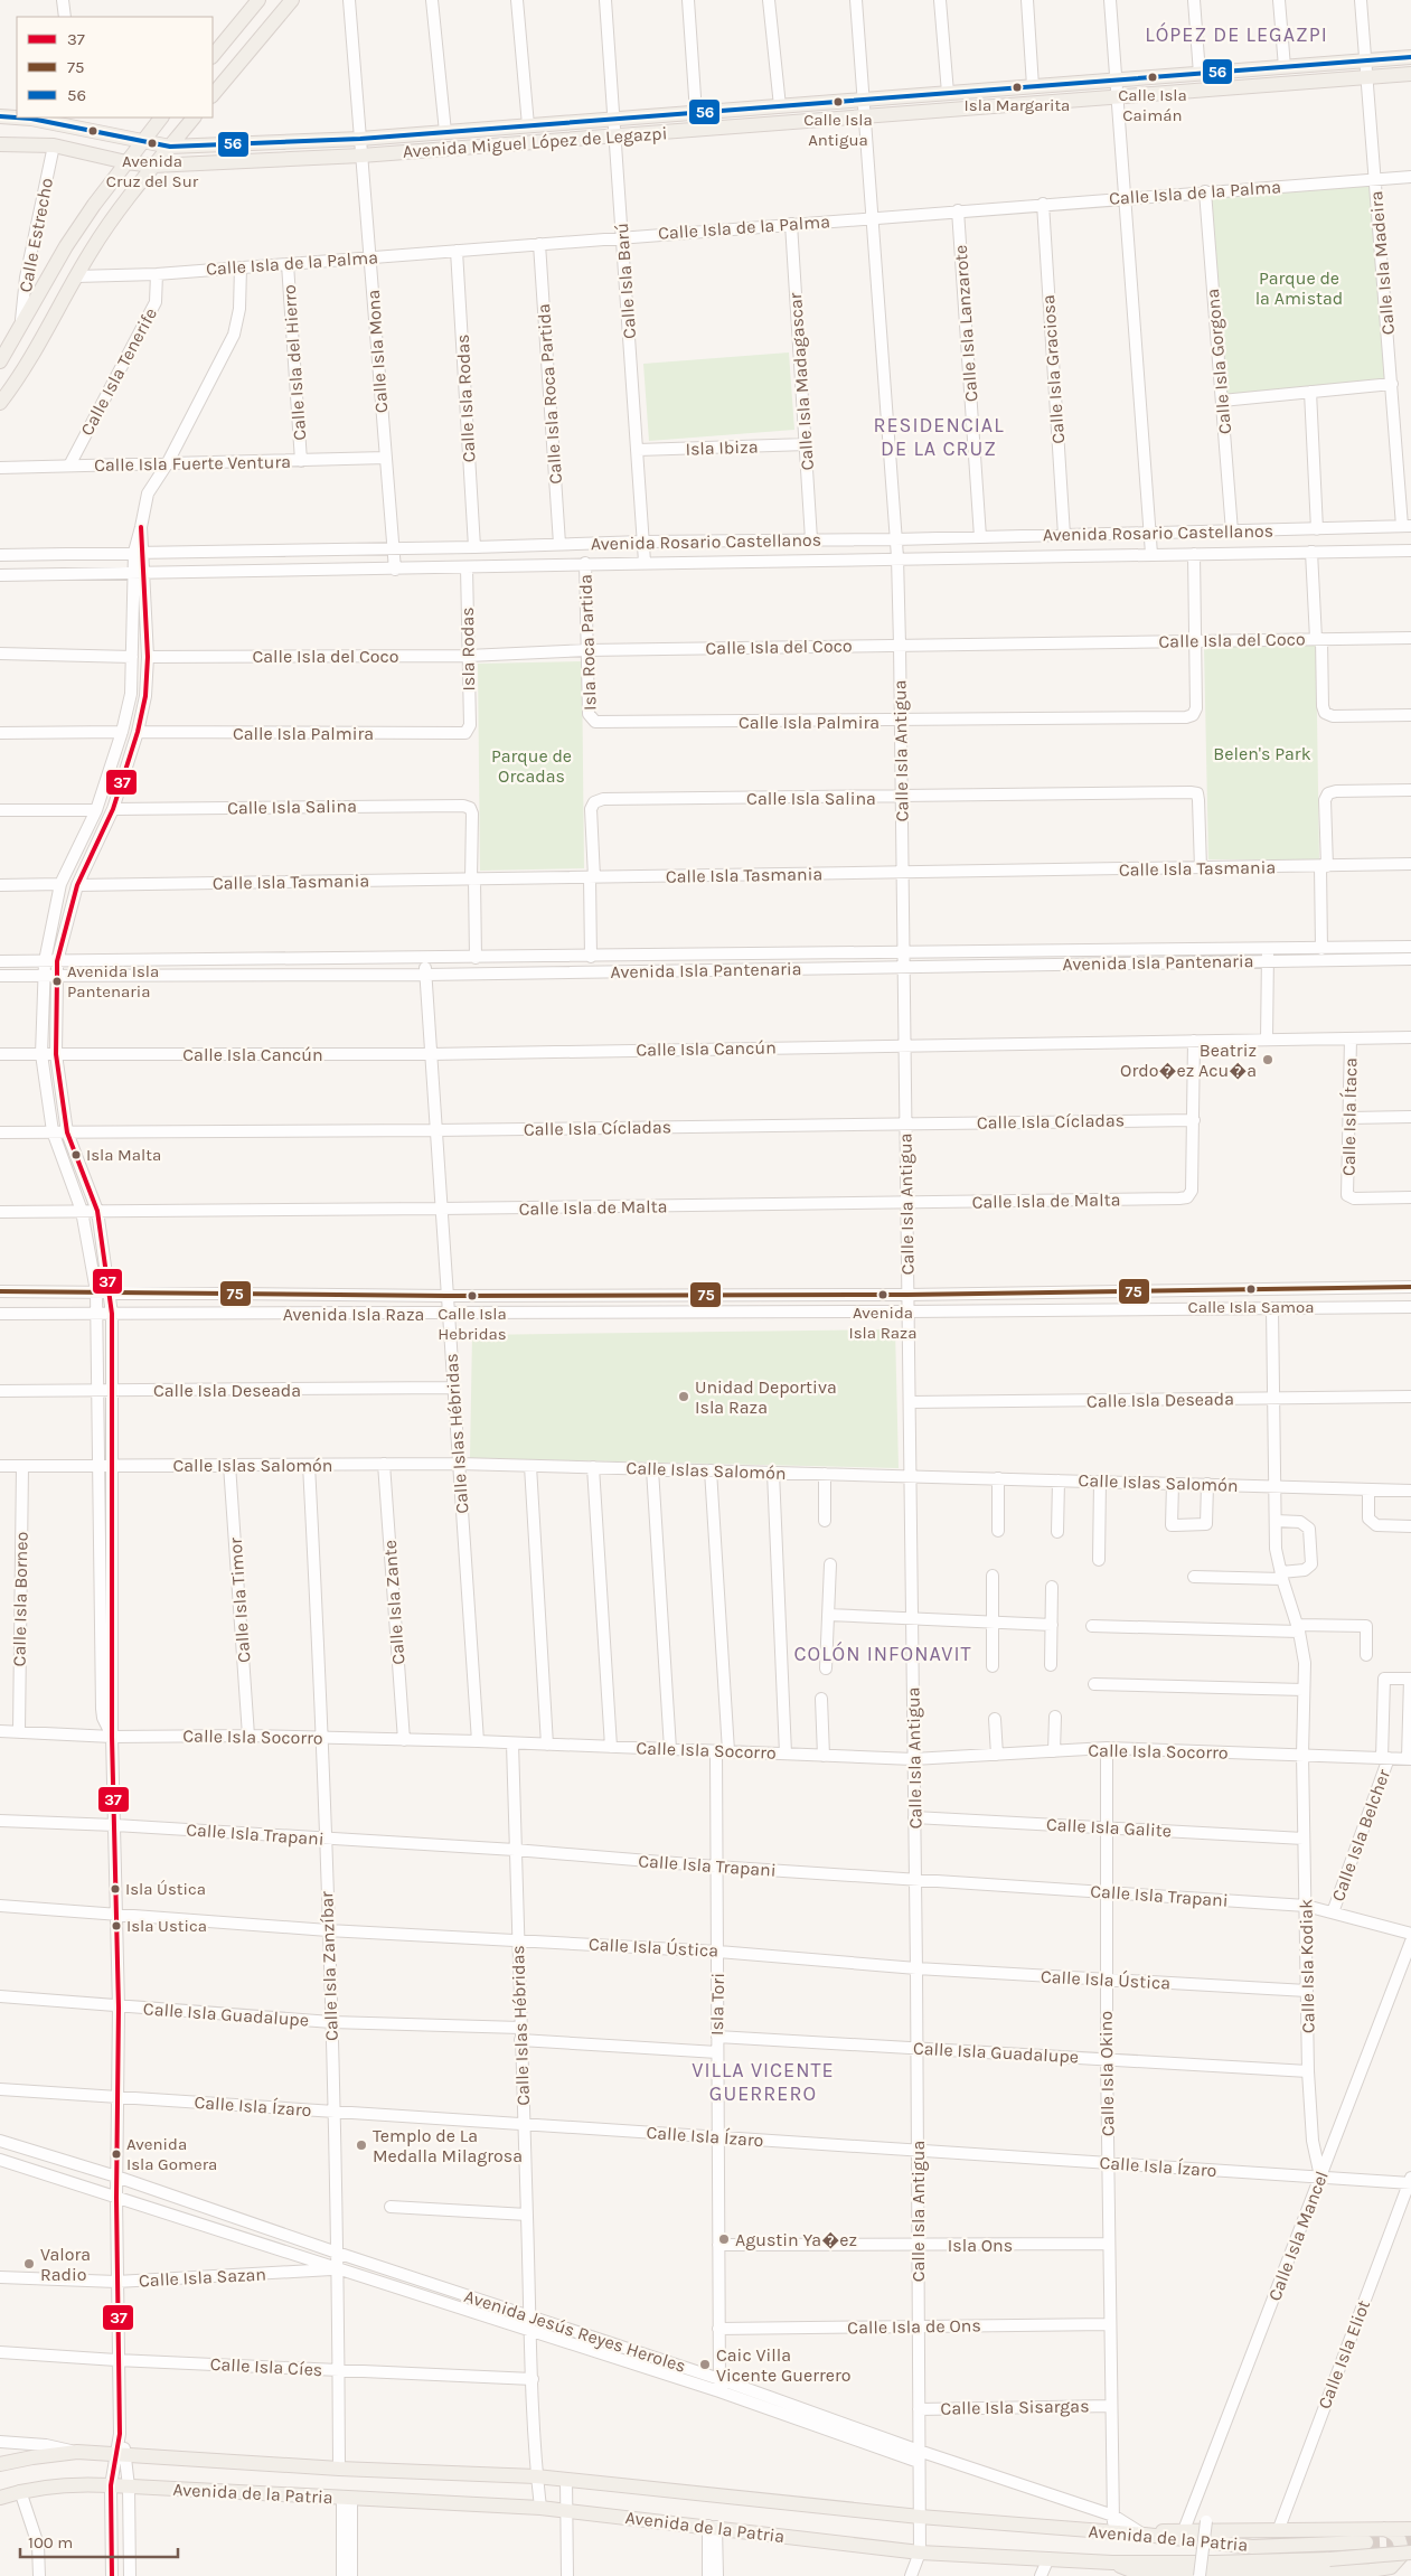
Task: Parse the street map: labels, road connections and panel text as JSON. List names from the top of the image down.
{
  "streets": {
    "main road": ["Avenida Miguel López de Legazpi", "Avenida de la Patria"],
    "street": [
      "Calle Isla de la Palma",
      "Calle Estrecho",
      "Calle Isla Madeira",
      "Calle Isla Barú",
      "Calle Isla Lanzarote",
      "Calle Isla Mona",
      "Calle Isla Gorgona",
      "Calle Isla del Hierro",
      "Calle Isla Graciosa",
      "Calle Isla Tenerife",
      "Calle Isla Madagascar",
      "Calle Isla Roca Partida",
      "Calle Isla Rodas",
      "Isla Ibiza",
      "Calle Isla Fuerte Ventura",
      "Avenida Rosario Castellanos",
      "Calle Isla del Coco",
      "Isla Roca Partida",
      "Isla Rodas",
      "Calle Isla Palmira",
      "Calle Isla Antigua",
      "Calle Isla Salina",
      "Calle Isla Tasmania",
      "Avenida Isla Pantenaria",
      "Calle Isla Cancún",
      "Calle Isla Ítaca",
      "Calle Isla Cícladas",
      "Calle Isla de Malta",
      "Avenida Isla Raza",
      "Calle Isla Deseada",
      "Calle Islas Hébridas",
      "Calle Islas Salomón",
      "Calle Isla Borneo",
      "Calle Isla Timor",
      "Calle Isla Zante",
      "Calle Isla Socorro",
      "Calle Isla Galite",
      "Calle Isla Trapani",
      "Calle Isla Belcher",
      "Calle Isla Ústica",
      "Calle Isla Zanzíbar",
      "Calle Isla Kodiak",
      "Isla Tori",
      "Calle Isla Guadalupe",
      "Calle Isla Okino",
      "Calle Isla Ízaro",
      "Calle Isla Mancel",
      "Isla Ons",
      "Calle Isla Sazan",
      "Calle Isla de Ons",
      "Avenida Jesús Reyes Heroles",
      "Calle Isla Eliot",
      "Calle Isla Cíes",
      "Calle Isla Sisargas"
    ]
  },
  "crossings": [
    ["Avenida Miguel López de Legazpi", "Calle Estrecho"],
    ["Avenida Miguel López de Legazpi", "Calle Isla Madeira"],
    ["Avenida Miguel López de Legazpi", "Calle Isla Barú"],
    ["Avenida Miguel López de Legazpi", "Calle Isla Mona"],
    ["Avenida Miguel López de Legazpi", "Calle Isla Antigua"],
    ["Calle Isla de la Palma", "Calle Isla Madeira"],
    ["Calle Isla de la Palma", "Calle Isla Barú"],
    ["Calle Isla de la Palma", "Calle Isla Lanzarote"],
    ["Calle Isla de la Palma", "Calle Isla Mona"],
    ["Calle Isla de la Palma", "Calle Isla Gorgona"],
    ["Calle Isla de la Palma", "Calle Isla del Hierro"],
    ["Calle Isla de la Palma", "Calle Isla Graciosa"],
    ["Calle Isla de la Palma", "Calle Isla Tenerife"],
    ["Calle Isla de la Palma", "Calle Isla Madagascar"],
    ["Calle Isla de la Palma", "Calle Isla Roca Partida"],
    ["Calle Isla de la Palma", "Calle Isla Rodas"],
    ["Calle Isla de la Palma", "Calle Isla Antigua"],
    ["Calle Isla Madeira", "Avenida Rosario Castellanos"],
    ["Calle Isla Barú", "Isla Ibiza"],
    ["Calle Isla Barú", "Avenida Rosario Castellanos"],
    ["Calle Isla Lanzarote", "Avenida Rosario Castellanos"],
    ["Calle Isla Mona", "Calle Isla Fuerte Ventura"],
    ["Calle Isla Mona", "Avenida Rosario Castellanos"],
    ["Calle Isla Gorgona", "Avenida Rosario Castellanos"],
    ["Calle Isla del Hierro", "Calle Isla Fuerte Ventura"],
    ["Calle Isla Graciosa", "Avenida Rosario Castellanos"],
    ["Calle Isla Tenerife", "Calle Isla Fuerte Ventura"],
    ["Calle Isla Madagascar", "Isla Ibiza"],
    ["Calle Isla Madagascar", "Avenida Rosario Castellanos"],
    ["Calle Isla Roca Partida", "Avenida Rosario Castellanos"],
    ["Calle Isla Rodas", "Avenida Rosario Castellanos"],
    ["Avenida Rosario Castellanos", "Isla Roca Partida"],
    ["Avenida Rosario Castellanos", "Isla Rodas"],
    ["Avenida Rosario Castellanos", "Calle Isla Antigua"],
    ["Calle Isla del Coco", "Isla Roca Partida"],
    ["Calle Isla del Coco", "Isla Rodas"],
    ["Calle Isla del Coco", "Calle Isla Palmira"],
    ["Calle Isla del Coco", "Calle Isla Antigua"],
    ["Isla Roca Partida", "Calle Isla Palmira"],
    ["Isla Rodas", "Calle Isla Palmira"],
    ["Calle Isla Palmira", "Calle Isla Antigua"],
    ["Calle Isla Antigua", "Calle Isla Salina"],
    ["Calle Isla Antigua", "Calle Isla Tasmania"],
    ["Calle Isla Antigua", "Avenida Isla Pantenaria"],
    ["Calle Isla Antigua", "Calle Isla Cancún"],
    ["Calle Isla Antigua", "Calle Isla Cícladas"],
    ["Calle Isla Antigua", "Calle Isla de Malta"],
    ["Calle Isla Antigua", "Avenida Isla Raza"],
    ["Calle Isla Antigua", "Calle Isla Deseada"],
    ["Calle Isla Antigua", "Calle Islas Salomón"],
    ["Calle Isla Antigua", "Calle Isla Socorro"],
    ["Calle Isla Antigua", "Calle Isla Galite"],
    ["Calle Isla Antigua", "Calle Isla Trapani"],
    ["Calle Isla Antigua", "Calle Isla Ústica"],
    ["Calle Isla Antigua", "Calle Isla Guadalupe"],
    ["Calle Isla Antigua", "Calle Isla Ízaro"],
    ["Calle Isla Antigua", "Isla Ons"],
    ["Calle Isla Antigua", "Calle Isla de Ons"],
    ["Calle Isla Antigua", "Avenida Jesús Reyes Heroles"],
    ["Calle Isla Antigua", "Calle Isla Sisargas"],
    ["Calle Isla Antigua", "Avenida de la Patria"],
    ["Calle Isla Salina", "Calle Isla Tasmania"],
    ["Avenida Isla Pantenaria", "Calle Islas Hébridas"],
    ["Calle Isla Cancún", "Calle Isla Ítaca"],
    ["Calle Isla Cancún", "Calle Islas Hébridas"],
    ["Calle Isla Cícladas", "Calle Isla de Malta"],
    ["Calle Isla Cícladas", "Calle Islas Hébridas"],
    ["Calle Isla de Malta", "Calle Islas Hébridas"],
    ["Avenida Isla Raza", "Calle Islas Hébridas"],
    ["Calle Isla Deseada", "Calle Islas Hébridas"],
    ["Calle Islas Hébridas", "Calle Islas Salomón"],
    ["Calle Islas Hébridas", "Calle Isla Socorro"],
    ["Calle Islas Hébridas", "Calle Isla Trapani"],
    ["Calle Islas Hébridas", "Calle Isla Ústica"],
    ["Calle Islas Hébridas", "Calle Isla Guadalupe"],
    ["Calle Islas Hébridas", "Calle Isla Ízaro"],
    ["Calle Islas Hébridas", "Avenida Jesús Reyes Heroles"],
    ["Calle Islas Hébridas", "Calle Isla Cíes"],
    ["Calle Islas Hébridas", "Avenida de la Patria"],
    ["Calle Islas Salomón", "Calle Isla Borneo"],
    ["Calle Islas Salomón", "Calle Isla Timor"],
    ["Calle Islas Salomón", "Calle Isla Zante"],
    ["Calle Islas Salomón", "Calle Isla Zanzíbar"],
    ["Calle Isla Borneo", "Calle Isla Socorro"],
    ["Calle Isla Timor", "Calle Isla Socorro"],
    ["Calle Isla Zante", "Calle Isla Socorro"],
    ["Calle Isla Socorro", "Calle Isla Belcher"],
    ["Calle Isla Socorro", "Calle Isla Zanzíbar"],
    ["Calle Isla Socorro", "Calle Isla Kodiak"],
    ["Calle Isla Socorro", "Isla Tori"],
    ["Calle Isla Socorro", "Calle Isla Okino"],
    ["Calle Isla Galite", "Calle Isla Kodiak"],
    ["Calle Isla Galite", "Calle Isla Okino"],
    ["Calle Isla Trapani", "Calle Isla Belcher"],
    ["Calle Isla Trapani", "Calle Isla Zanzíbar"],
    ["Calle Isla Trapani", "Calle Isla Kodiak"],
    ["Calle Isla Trapani", "Isla Tori"],
    ["Calle Isla Trapani", "Calle Isla Okino"],
    ["Calle Isla Ústica", "Calle Isla Zanzíbar"],
    ["Calle Isla Ústica", "Calle Isla Kodiak"],
    ["Calle Isla Ústica", "Isla Tori"],
    ["Calle Isla Ústica", "Calle Isla Okino"],
    ["Calle Isla Zanzíbar", "Calle Isla Guadalupe"],
    ["Calle Isla Zanzíbar", "Calle Isla Ízaro"],
    ["Calle Isla Zanzíbar", "Calle Isla Sazan"],
    ["Calle Isla Zanzíbar", "Avenida Jesús Reyes Heroles"],
    ["Calle Isla Zanzíbar", "Calle Isla Cíes"],
    ["Calle Isla Zanzíbar", "Avenida de la Patria"],
    ["Calle Isla Kodiak", "Calle Isla Guadalupe"],
    ["Calle Isla Kodiak", "Calle Isla Ízaro"],
    ["Calle Isla Kodiak", "Calle Isla Mancel"],
    ["Isla Tori", "Calle Isla Guadalupe"],
    ["Isla Tori", "Calle Isla Ízaro"],
    ["Isla Tori", "Isla Ons"],
    ["Isla Tori", "Calle Isla de Ons"],
    ["Isla Tori", "Avenida Jesús Reyes Heroles"],
    ["Calle Isla Guadalupe", "Calle Isla Okino"],
    ["Calle Isla Okino", "Calle Isla Ízaro"],
    ["Calle Isla Okino", "Isla Ons"],
    ["Calle Isla Okino", "Calle Isla de Ons"],
    ["Calle Isla Okino", "Avenida Jesús Reyes Heroles"],
    ["Calle Isla Okino", "Calle Isla Sisargas"],
    ["Calle Isla Okino", "Avenida de la Patria"],
    ["Calle Isla Ízaro", "Calle Isla Mancel"],
    ["Calle Isla Ízaro", "Calle Isla Eliot"],
    ["Calle Isla Sazan", "Avenida Jesús Reyes Heroles"],
    ["Avenida Jesús Reyes Heroles", "Avenida de la Patria"]
  ],
  "districts": [
    "LÓPEZ DE LEGAZPI",
    "RESIDENCIAL DE LA CRUZ",
    "COLÓN INFONAVIT",
    "VILLA VICENTE GUERRERO"
  ],
  "parks": ["Parque de la Amistad", "Belen's Park", "Parque de Orcadas"],
  "places": [
    "Calle Isla Caimán",
    "Isla Margarita",
    "Calle Isla Antigua",
    "Avenida Cruz del Sur",
    "Avenida Isla Pantenaria",
    "Beatriz Ordo�ez Acu�a",
    "Isla Malta",
    "Calle Isla Samoa",
    "Avenida Isla Raza",
    "Calle Isla Hebridas",
    "Unidad Deportiva Isla Raza",
    "Isla Ústica",
    "Isla Ustica",
    "Templo de La Medalla Milagrosa",
    "Avenida Isla Gomera",
    "Agustin Ya�ez",
    "Valora Radio",
    "Caic Villa Vicente Guerrero"
  ],
  "lines": ["transit line 56", "transit line 37", "transit line 75"],
  "legend": ["37", "75", "56"],
  "scale_bar": "100 m"
}
